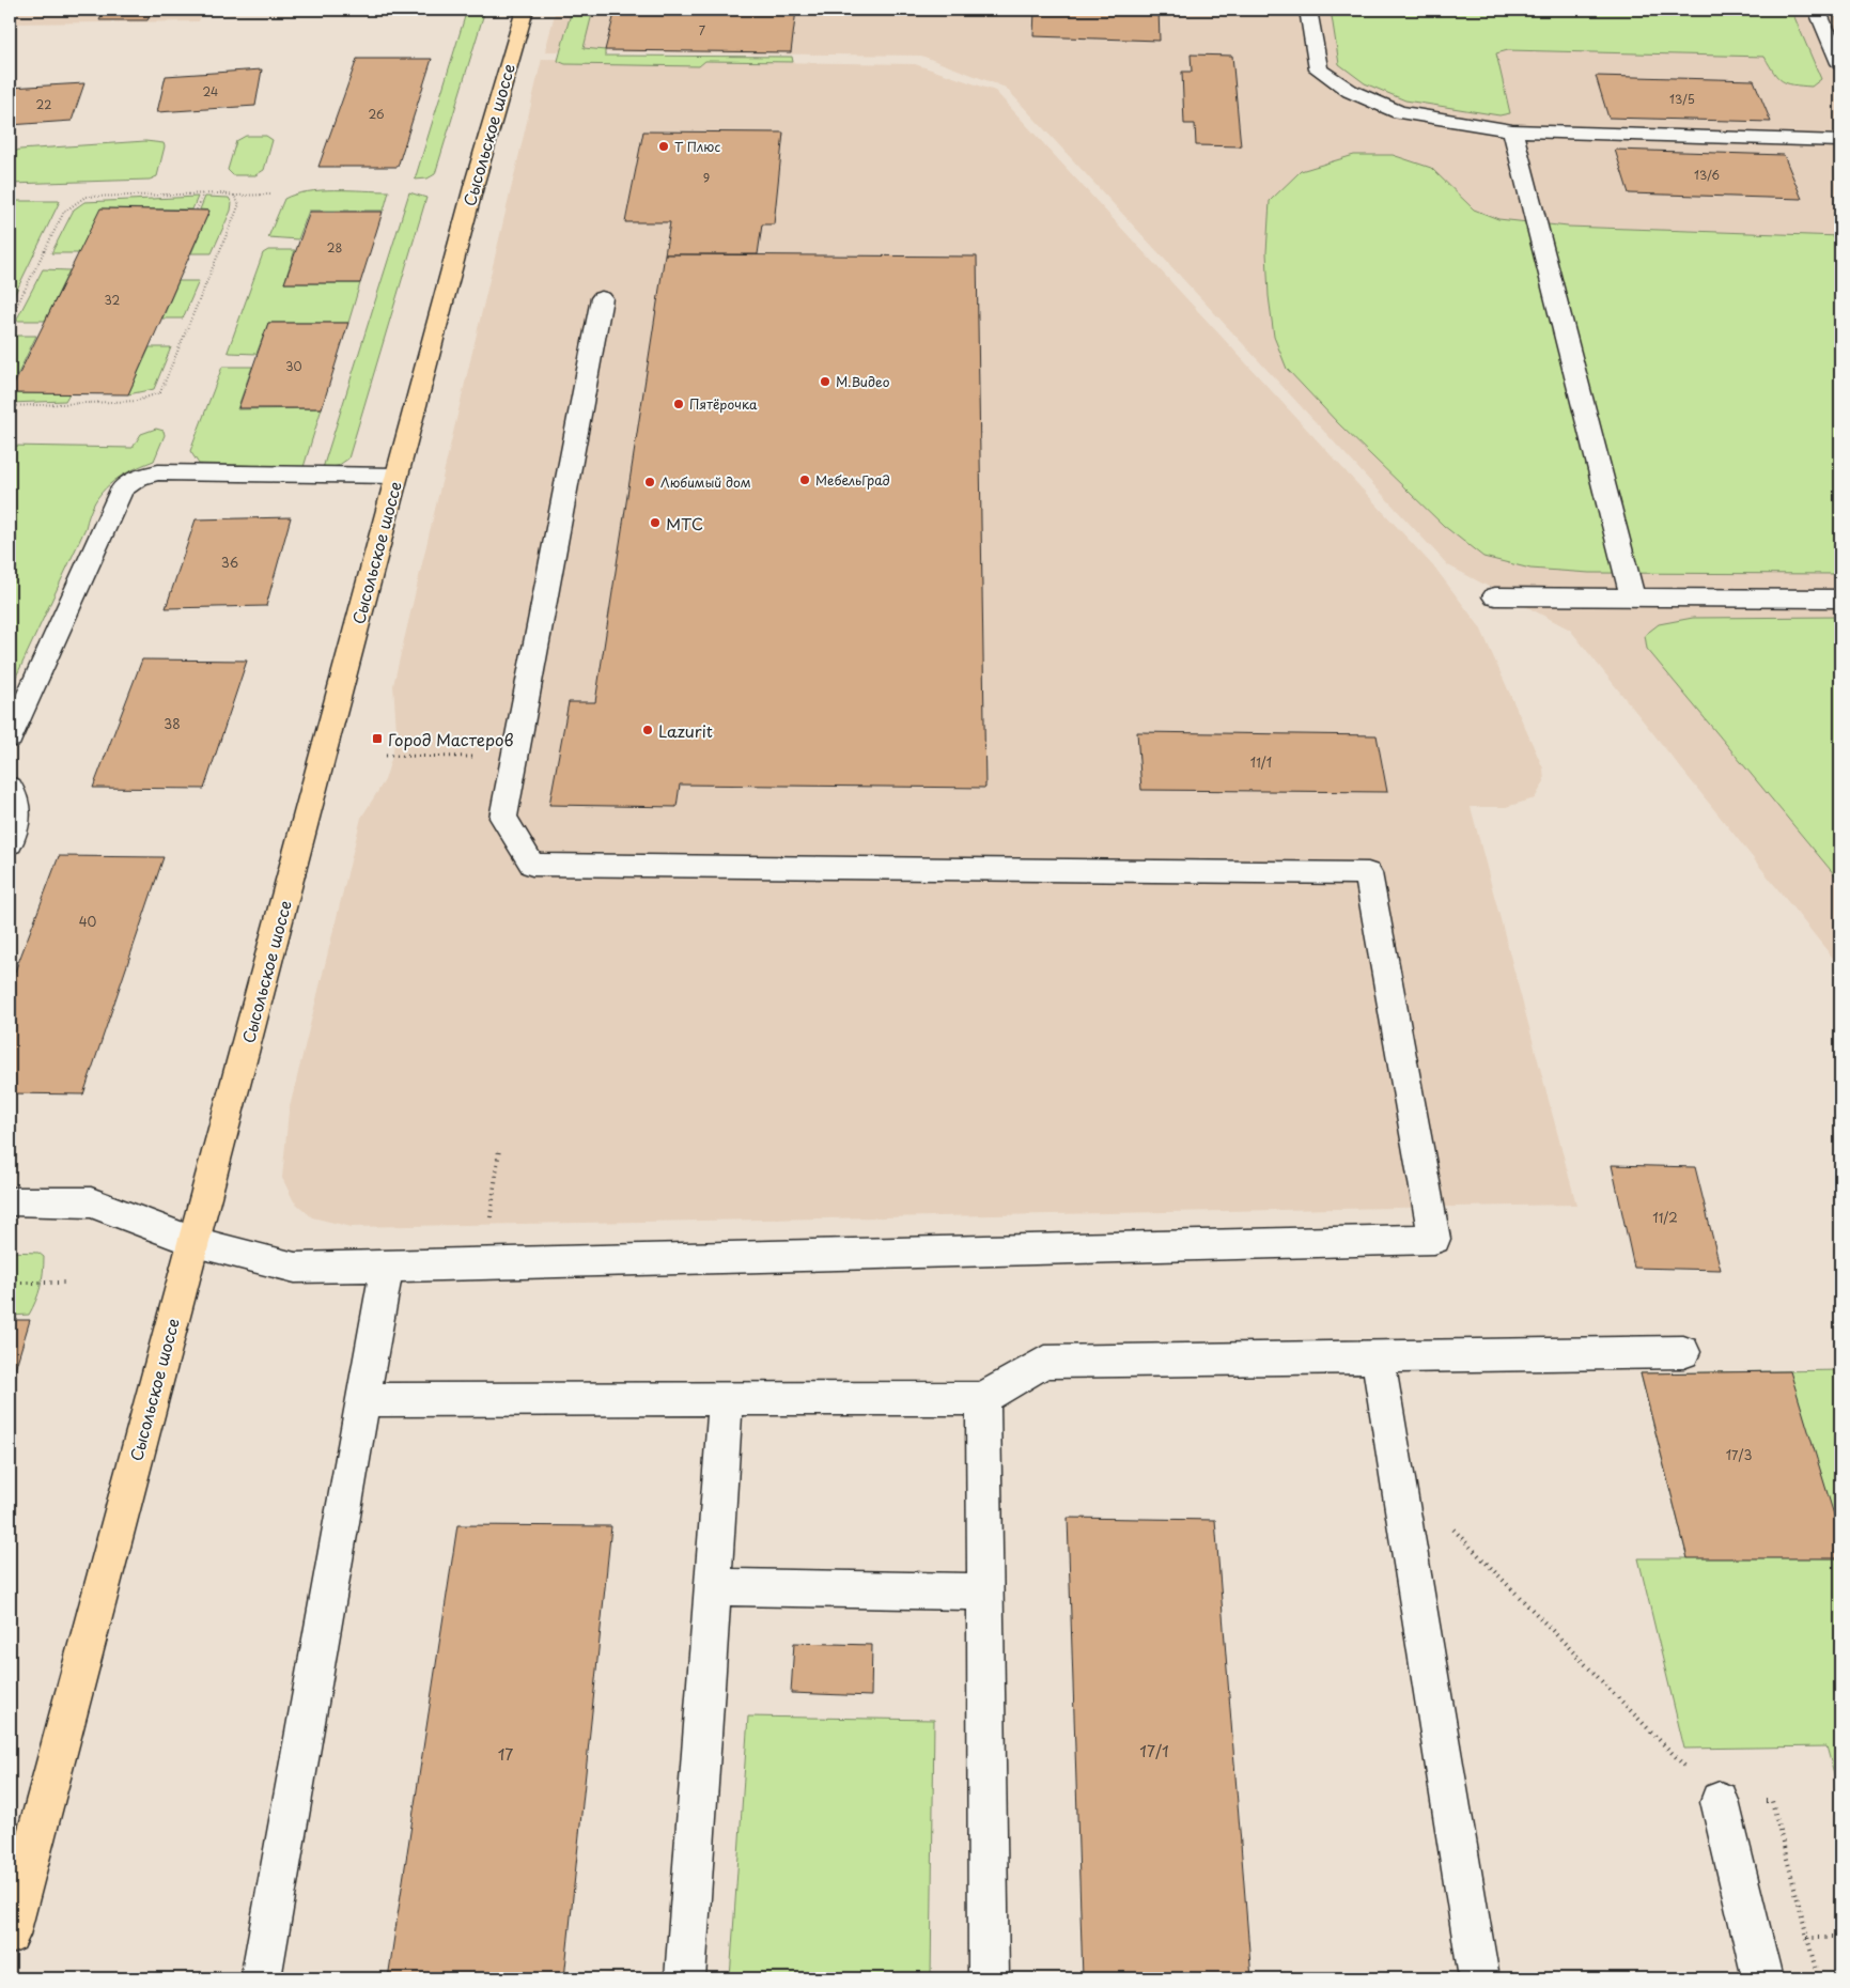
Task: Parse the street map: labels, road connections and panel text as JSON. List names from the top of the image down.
{
  "streets": {
    "main road": ["Сысольское шоссе"]
  },
  "places": {
    "other": [
      "Т Плюс",
      "М.Видео",
      "Пятёрочка",
      "МебельГрад",
      "Любимый дом",
      "МТС",
      "Lazurit"
    ],
    "transit": ["Город Мастеров"]
  },
  "house_numbers": [
    "7",
    "24",
    "13/5",
    "22",
    "26",
    "13/6",
    "9",
    "28",
    "32",
    "30",
    "36",
    "38",
    "11/1",
    "40",
    "11/2",
    "17/3",
    "17/1",
    "17"
  ]
}
